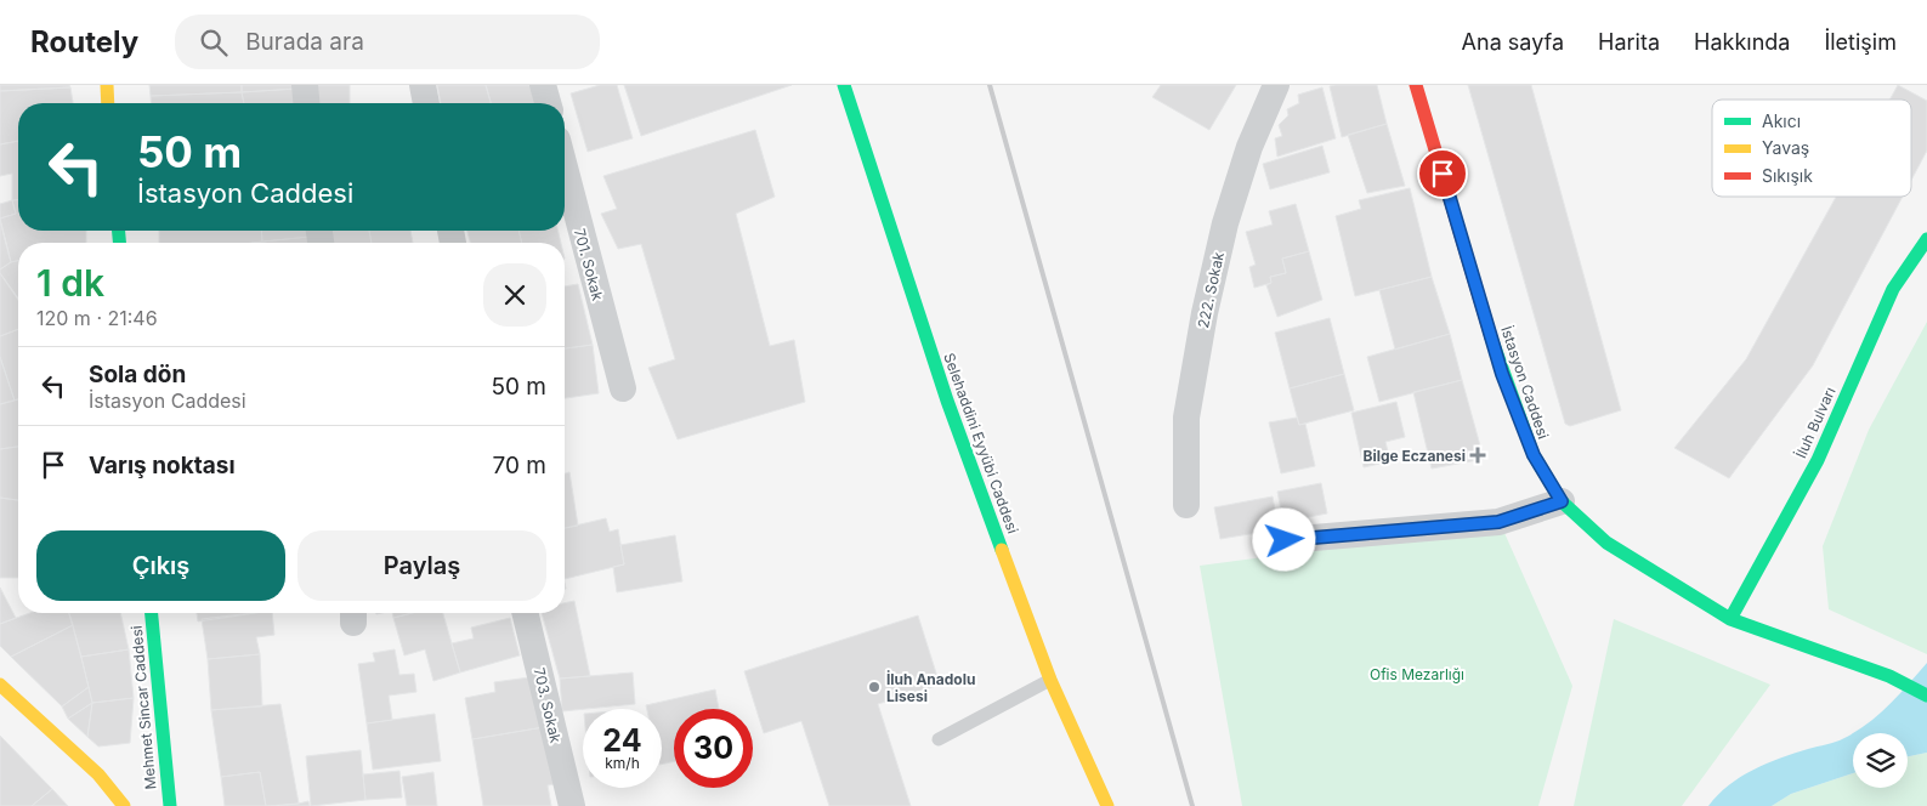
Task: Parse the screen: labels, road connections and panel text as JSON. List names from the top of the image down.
{
  "streets": {
    "street": [
      "701. Sokak",
      "222. Sokak",
      "İstasyon Caddesi",
      "İluh Bulvarı",
      "Selehaddini Eyyübi Caddesi",
      "703. Sokak",
      "Mehmet Sincar Caddesi"
    ]
  },
  "crossings": [
    ["İstasyon Caddesi", "İluh Bulvarı"]
  ],
  "parks": ["Ofis Mezarlığı"],
  "places": {
    "health": ["Bilge Eczanesi"],
    "other": ["İluh Anadolu Lisesi"]
  },
  "legend": ["Akıcı", "Yavaş", "Sıkışık"],
  "page": {
    "header": "Routely",
    "search": "Burada ara",
    "nav": [
      "Ana sayfa",
      "Harita",
      "Hakkında",
      "İletişim"
    ],
    "turn": ["50 m", "İstasyon Caddesi"],
    "heading": ["1 dk", "120 m · 21:46"],
    "list": [
      {
        "name": "Sola dön",
        "note": "İstasyon Caddesi",
        "value": "50 m"
      },
      {
        "name": "Varış noktası",
        "value": "70 m"
      }
    ],
    "buttons": ["Çıkış", "Paylaş"],
    "speed": "24 km/h",
    "limit": "30"
  }
}
